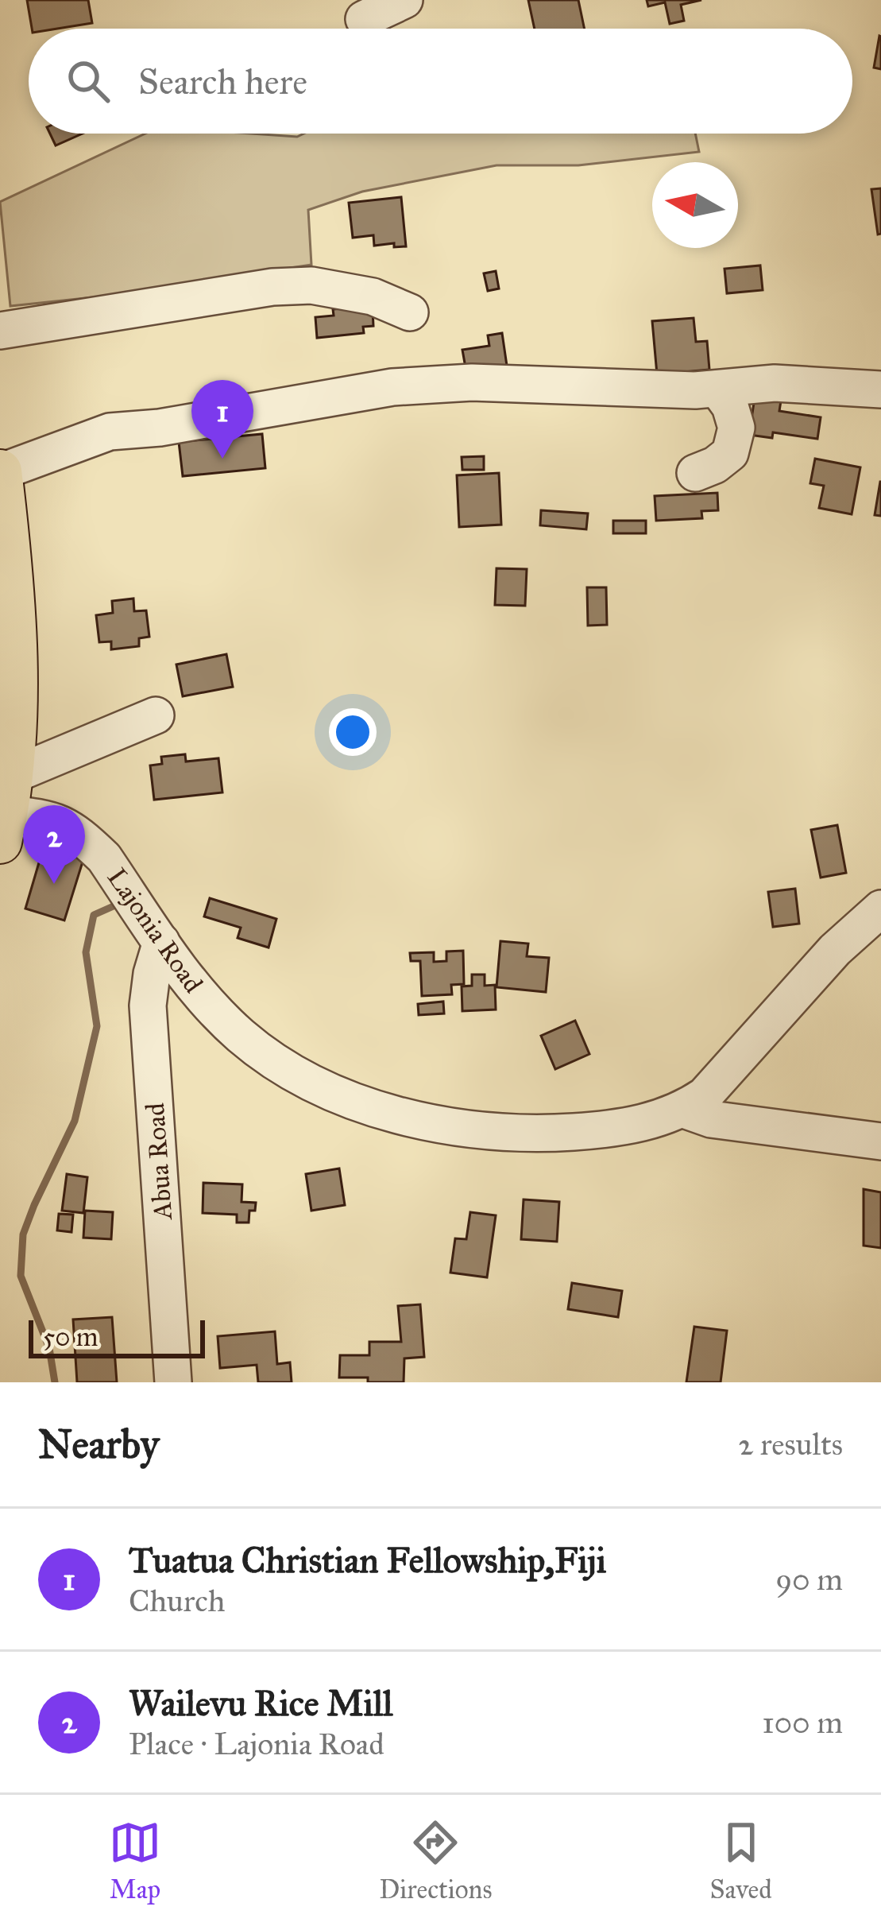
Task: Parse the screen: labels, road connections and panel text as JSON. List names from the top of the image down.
{
  "streets": {
    "street": ["Lajonia Road", "Abua Road"]
  },
  "crossings": [
    ["Lajonia Road", "Abua Road"]
  ],
  "scale_bar": "50 m",
  "north": "left",
  "page": {
    "search": "Search here",
    "pins": ["1", "2"],
    "scale": "50 m",
    "heading": ["Nearby", "2 results"],
    "list": [
      {
        "mark": "1",
        "name": "Tuatua Christian Fellowship,Fiji",
        "note": "Church",
        "value": "90 m"
      },
      {
        "mark": "2",
        "name": "Wailevu Rice Mill",
        "note": "Place · Lajonia Road",
        "value": "100 m"
      }
    ],
    "nav": ["Map", "Directions", "Saved"]
  }
}
